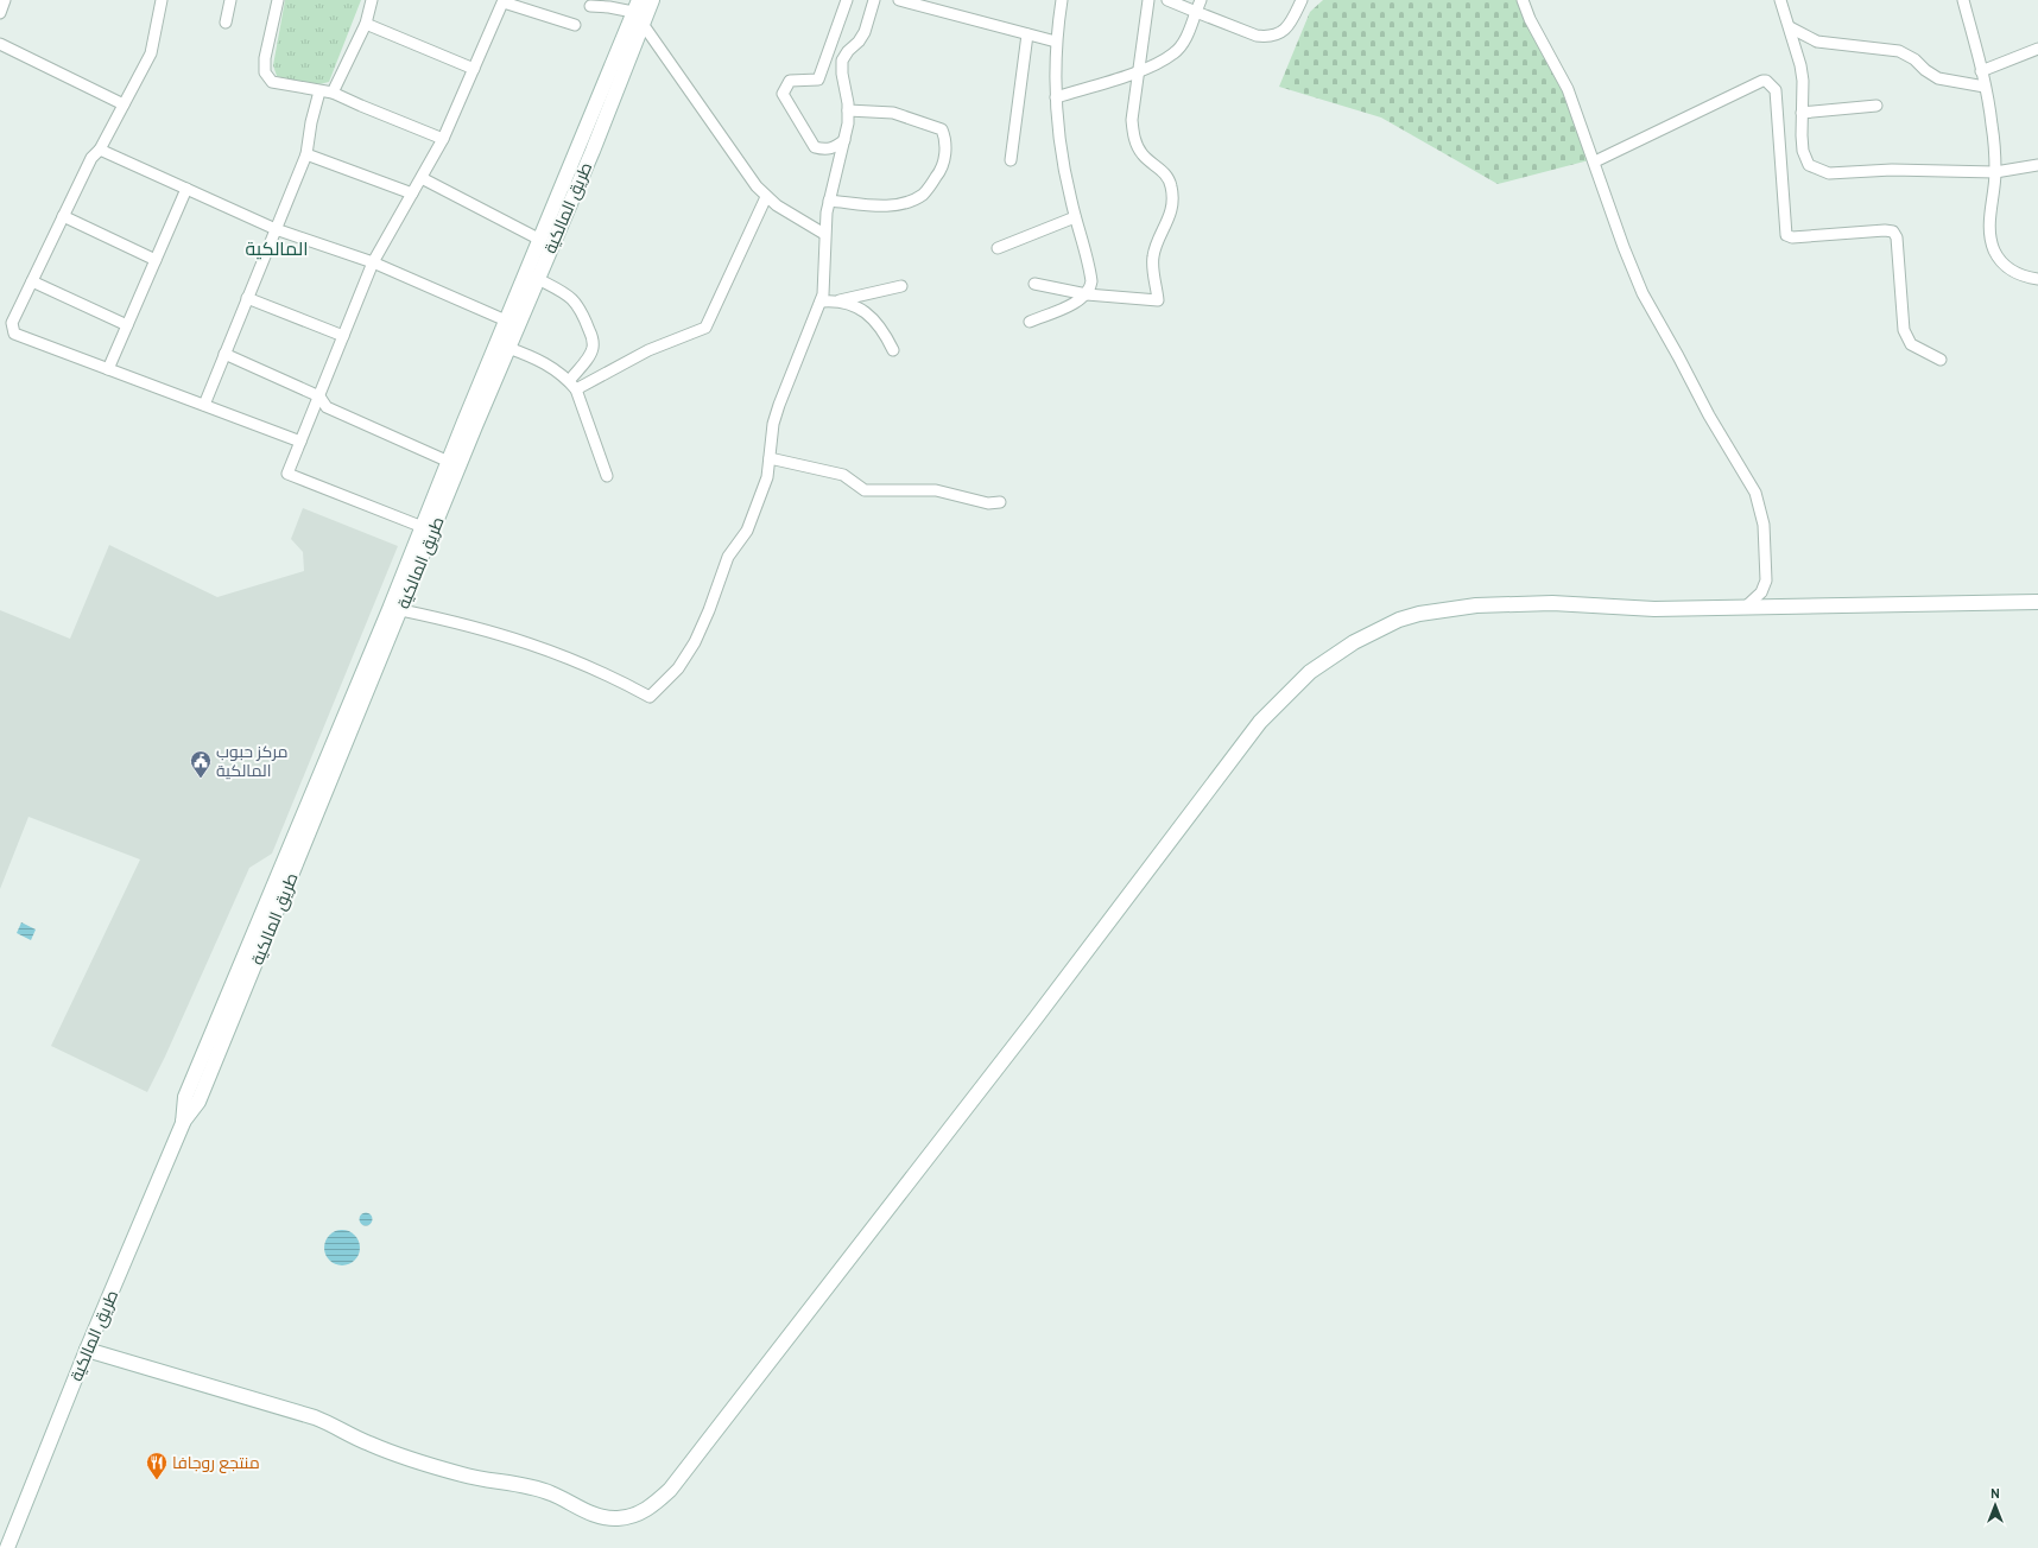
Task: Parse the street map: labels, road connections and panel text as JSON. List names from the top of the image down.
{
  "streets": {
    "main road": ["طريق المالكية"]
  },
  "districts": ["المالكية"],
  "places": {
    "public building": ["مركز حبوب المالكية"],
    "restaurant": ["منتجع روجافا"]
  },
  "north": "top"
}
